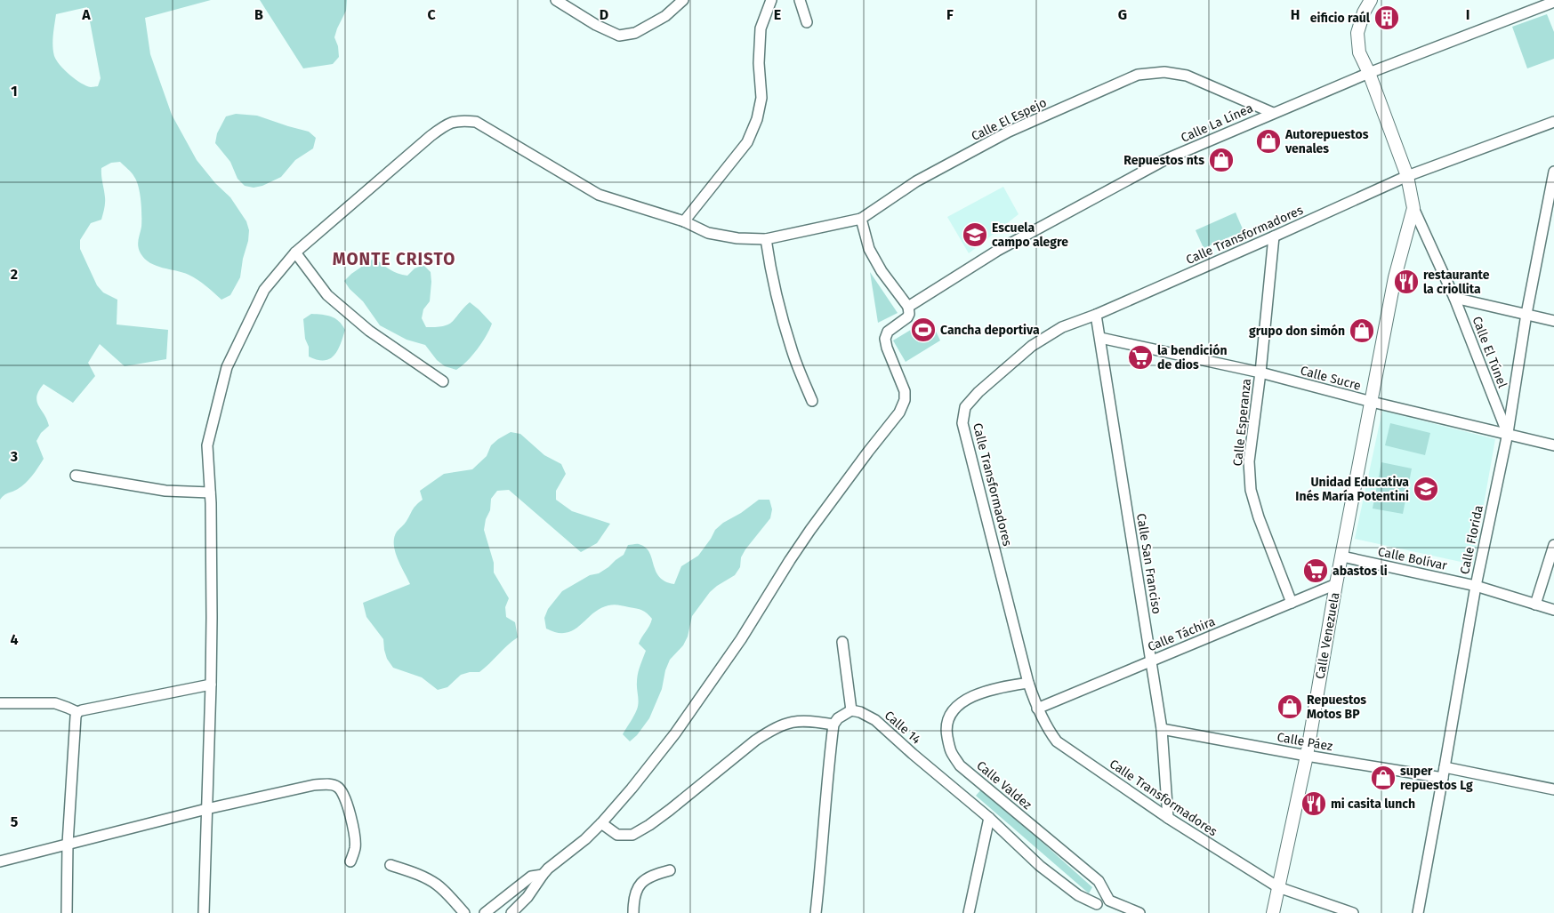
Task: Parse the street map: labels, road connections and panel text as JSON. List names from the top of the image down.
{
  "streets": {
    "street": [
      "Calle El Espejo",
      "Calle La Línea",
      "Calle Transformadores",
      "Calle El Túnel",
      "Calle Sucre",
      "Calle Esperanza",
      "Calle Florida",
      "Calle Bolívar",
      "Calle San Franciso",
      "Calle Táchira",
      "Calle Venezuela",
      "Calle 14",
      "Calle Páez",
      "Calle Valdez"
    ]
  },
  "crossings": [
    ["Calle El Espejo", "Calle La Línea"],
    ["Calle La Línea", "Calle Venezuela"],
    ["Calle Transformadores", "Calle Esperanza"],
    ["Calle Transformadores", "Calle San Franciso"],
    ["Calle Transformadores", "Calle Táchira"],
    ["Calle Transformadores", "Calle Venezuela"],
    ["Calle Transformadores", "Calle Valdez"],
    ["Calle El Túnel", "Calle Sucre"],
    ["Calle El Túnel", "Calle Florida"],
    ["Calle El Túnel", "Calle Venezuela"],
    ["Calle Sucre", "Calle Esperanza"],
    ["Calle Sucre", "Calle Florida"],
    ["Calle Sucre", "Calle San Franciso"],
    ["Calle Sucre", "Calle Venezuela"],
    ["Calle Esperanza", "Calle Táchira"],
    ["Calle Florida", "Calle Bolívar"],
    ["Calle Florida", "Calle Páez"],
    ["Calle Bolívar", "Calle Venezuela"],
    ["Calle San Franciso", "Calle Táchira"],
    ["Calle San Franciso", "Calle Páez"],
    ["Calle Táchira", "Calle Venezuela"],
    ["Calle Venezuela", "Calle Páez"]
  ],
  "districts": ["MONTE CRISTO"],
  "places": {
    "building": ["eificio raúl"],
    "shop": [
      "Autorepuestos venales",
      "Repuestos nts",
      "grupo don simón",
      "Repuestos Motos BP",
      "super repuestos Lg"
    ],
    "school or university": ["Escuela campo alegre", "Unidad Educativa Inés María Potentini"],
    "restaurant": ["restaurante la criollita", "mi casita lunch"],
    "sports": ["Cancha deportiva"],
    "supermarket": ["la bendición de dios", "abastos li"]
  },
  "grid": {
    "columns": [
      "A",
      "B",
      "C",
      "D",
      "E",
      "F",
      "G",
      "H",
      "I"
    ],
    "rows": [
      "1",
      "2",
      "3",
      "4",
      "5"
    ]
  }
}
